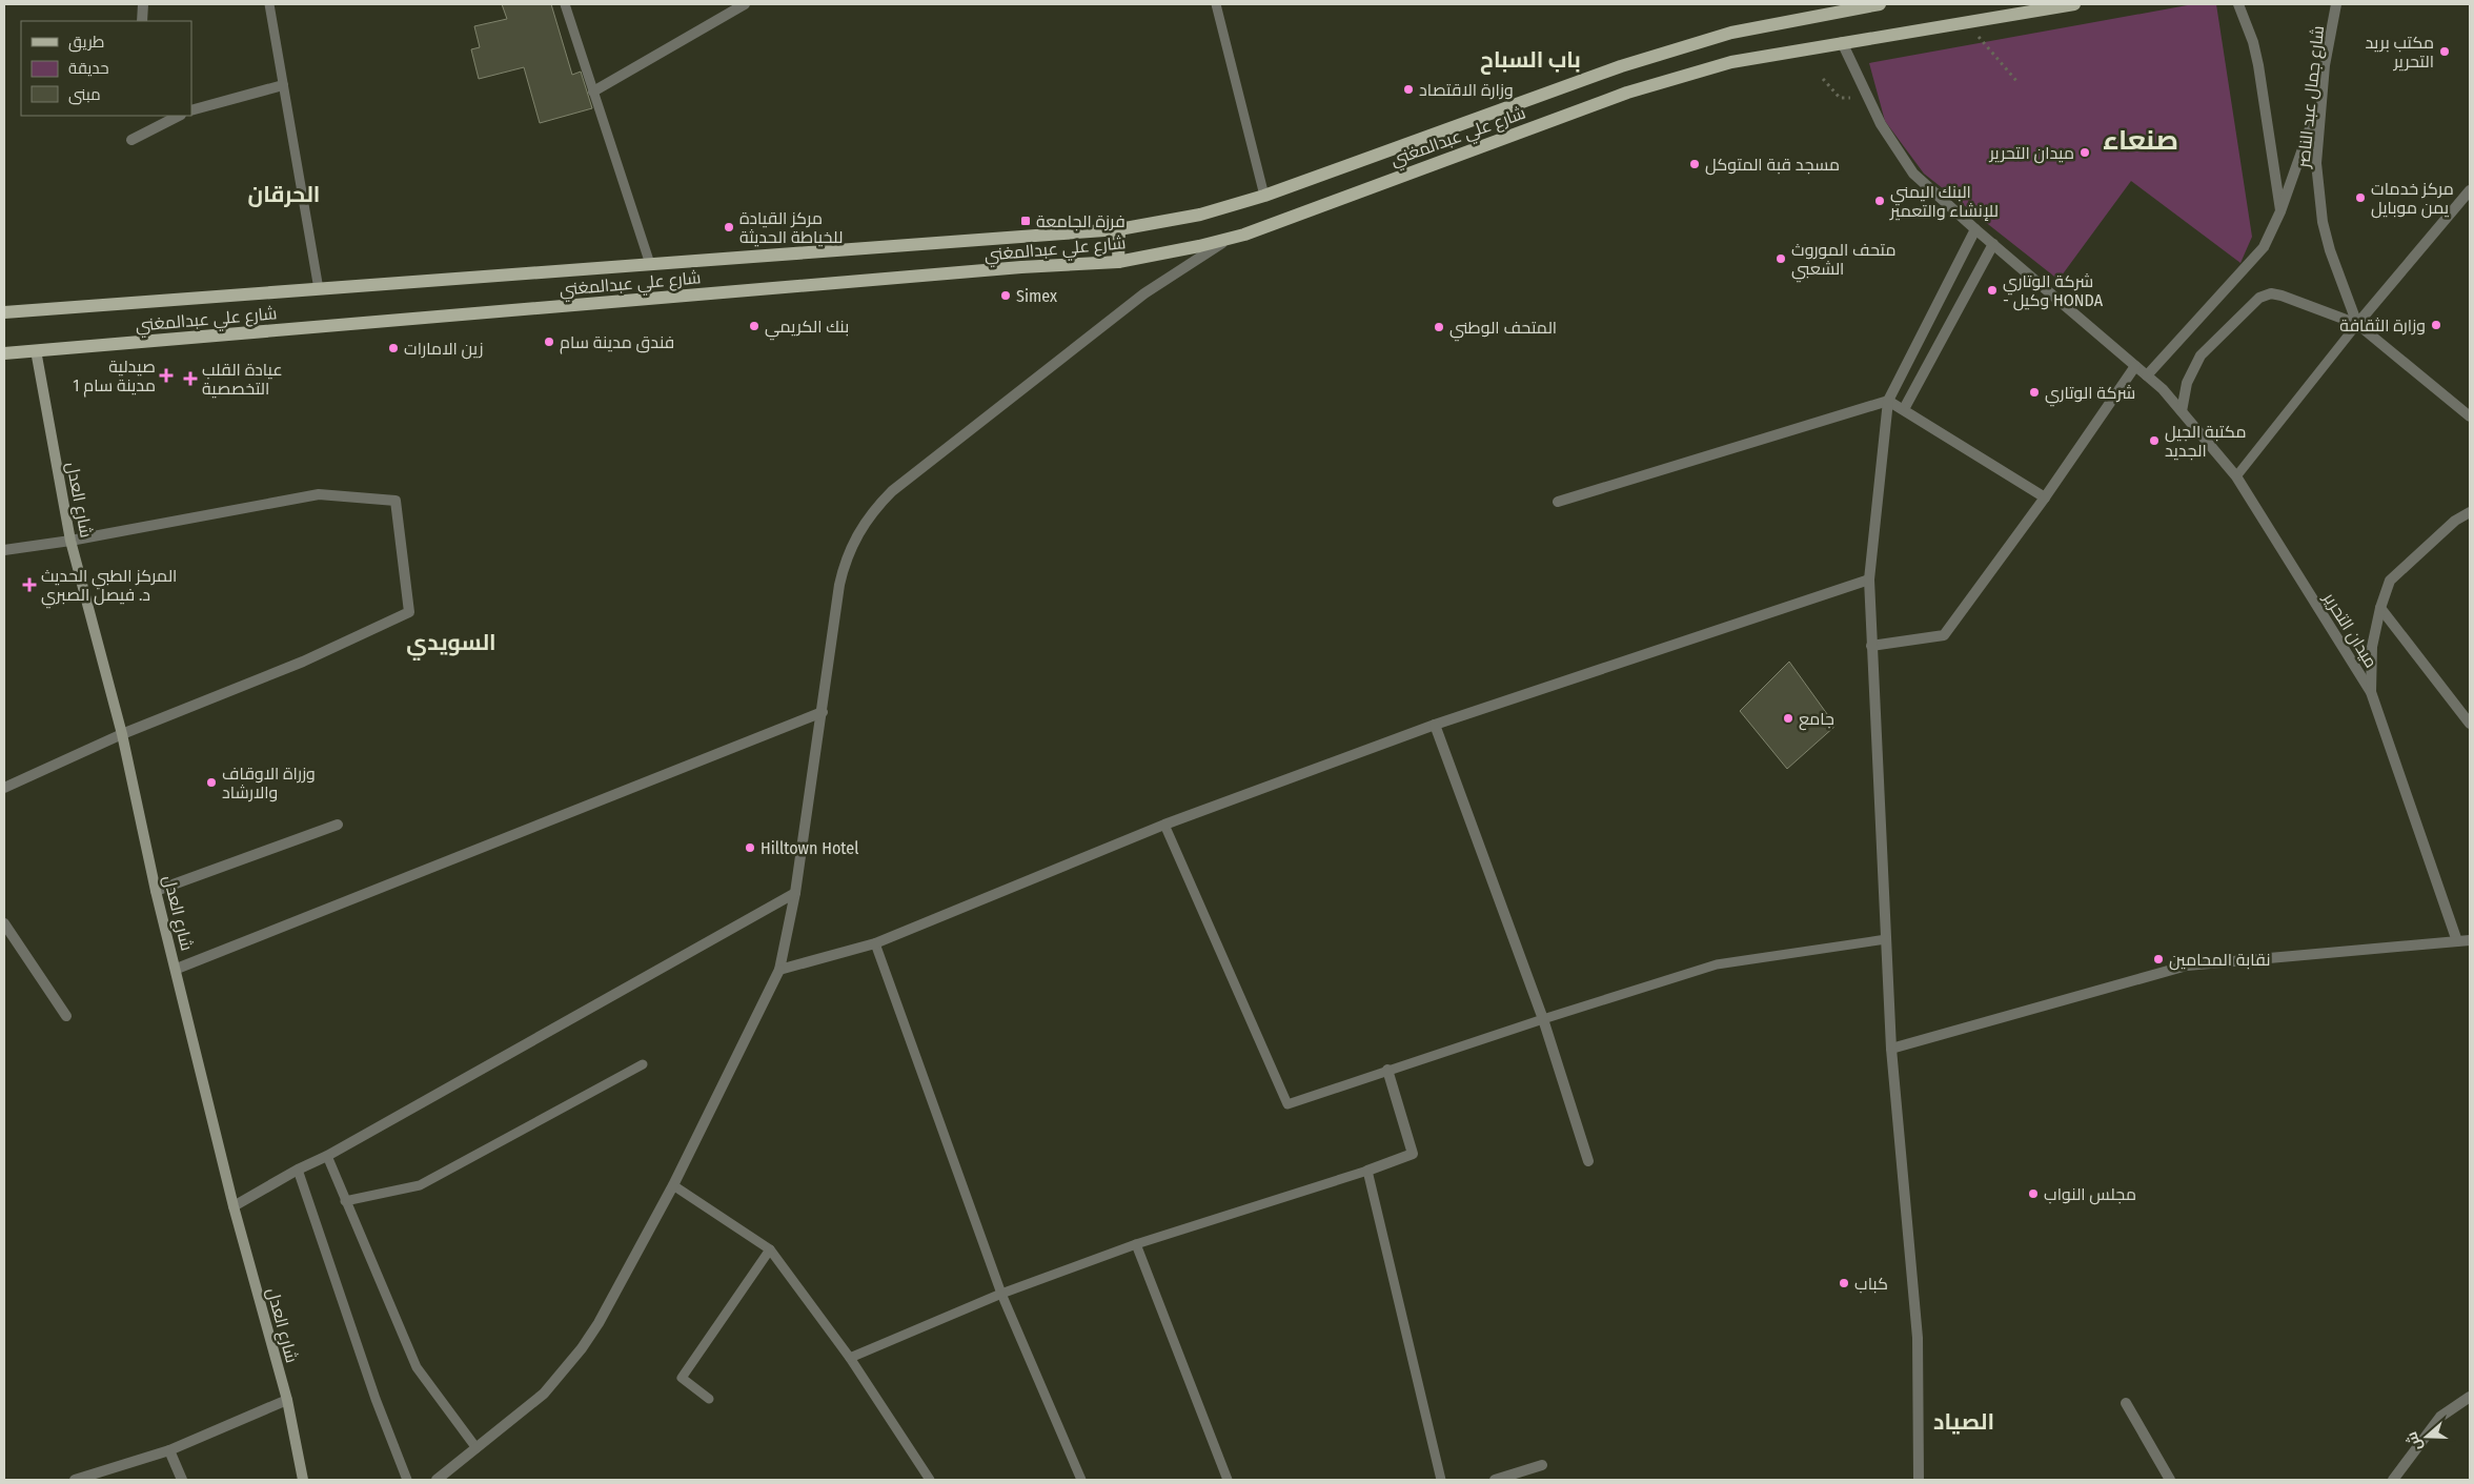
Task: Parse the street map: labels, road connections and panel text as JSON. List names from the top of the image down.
{
  "streets": {
    "main road": ["شارع علي عبدالمغني"],
    "street": ["شارع جمال عبد الناصر", "شارع العدل", "ميدان التحرير"]
  },
  "crossings": [
    ["شارع علي عبدالمغني", "شارع العدل"],
    ["شارع علي عبدالمغني", "ميدان التحرير"]
  ],
  "districts": [
    "باب السباح",
    "صنعاء",
    "الحرقان",
    "السويدي",
    "الصياد"
  ],
  "places": {
    "other": [
      "مكتب بريد التحرير",
      "وزارة الاقتصاد",
      "ميدان التحرير",
      "مسجد قبة المتوكل",
      "مركز خدمات يمن موبايل",
      "البنك اليمني للإنشاء والتعمير",
      "مركز القيادة للخياطة الحديثة",
      "متحف الموروث الشعبي",
      "شركة الوتاري - وكيل HONDA",
      "Simex",
      "وزارة الثقافة",
      "بنك الكريمي",
      "المتحف الوطني",
      "فندق مدينة سام",
      "زين الامارات",
      "شركة الوتاري",
      "مكتبة الجيل الجديد",
      "جامع",
      "وزراة الاوقاف والارشاد",
      "Hilltown Hotel",
      "نقابة المحامين",
      "مجلس النواب",
      "كباب"
    ],
    "transit": ["فرزة الجامعة"],
    "health": ["صيدلية مدينة سام 1", "عيادة القلب التخصصية", "المركز الطبي الحديث د. فيصل الصبري"]
  },
  "legend": ["طريق", "حديقة", "مبنى"],
  "north": "left"
}
